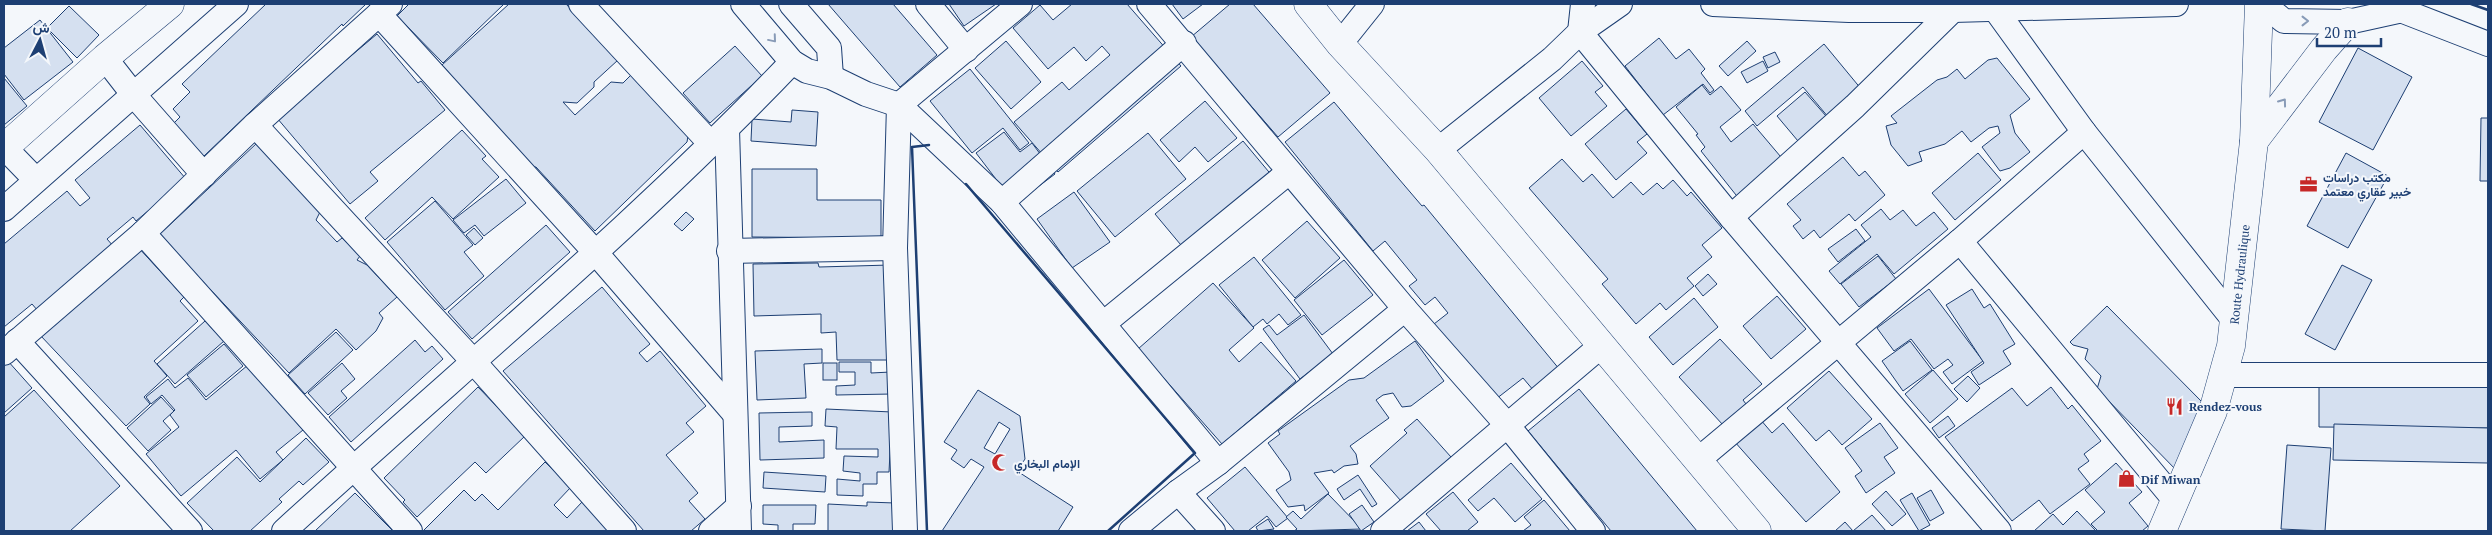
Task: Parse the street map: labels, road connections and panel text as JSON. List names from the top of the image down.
{
  "streets": {
    "main road": ["Route Hydraulique"]
  },
  "places": {
    "office": ["مكتب دراسات خبير عقاري معتمد"],
    "restaurant": ["Rendez-vous"],
    "mosque": ["الإمام البخاري"],
    "shop": ["Dif Miwan"]
  },
  "scale_bar": "20 m",
  "north": "top"
}
